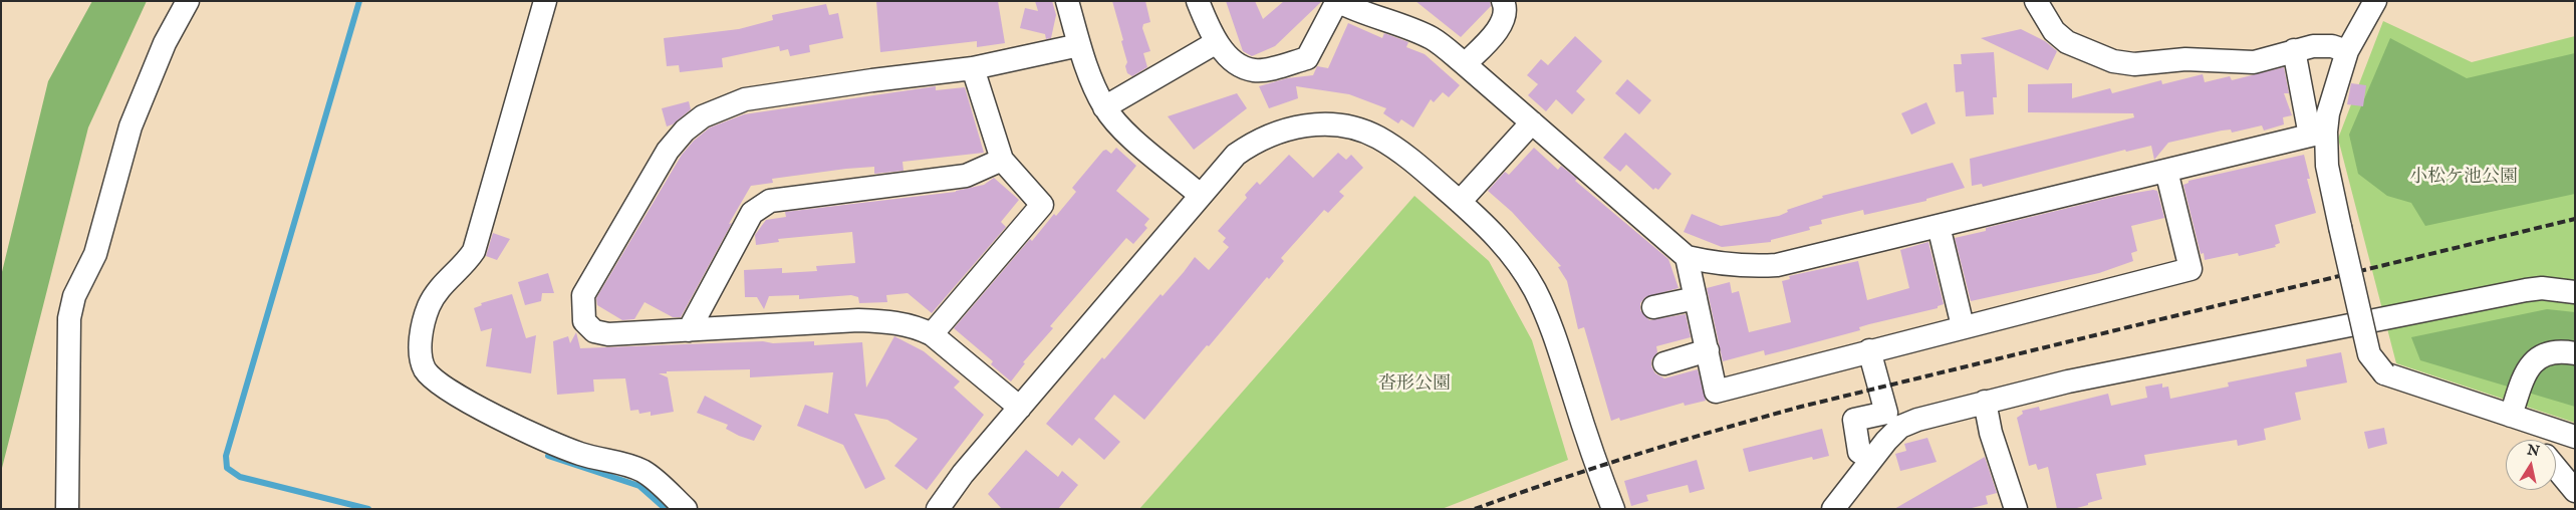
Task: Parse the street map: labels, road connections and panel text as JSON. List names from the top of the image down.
{
  "parks": ["小松ケ池公園", "沓形公園"],
  "north": "top"
}
